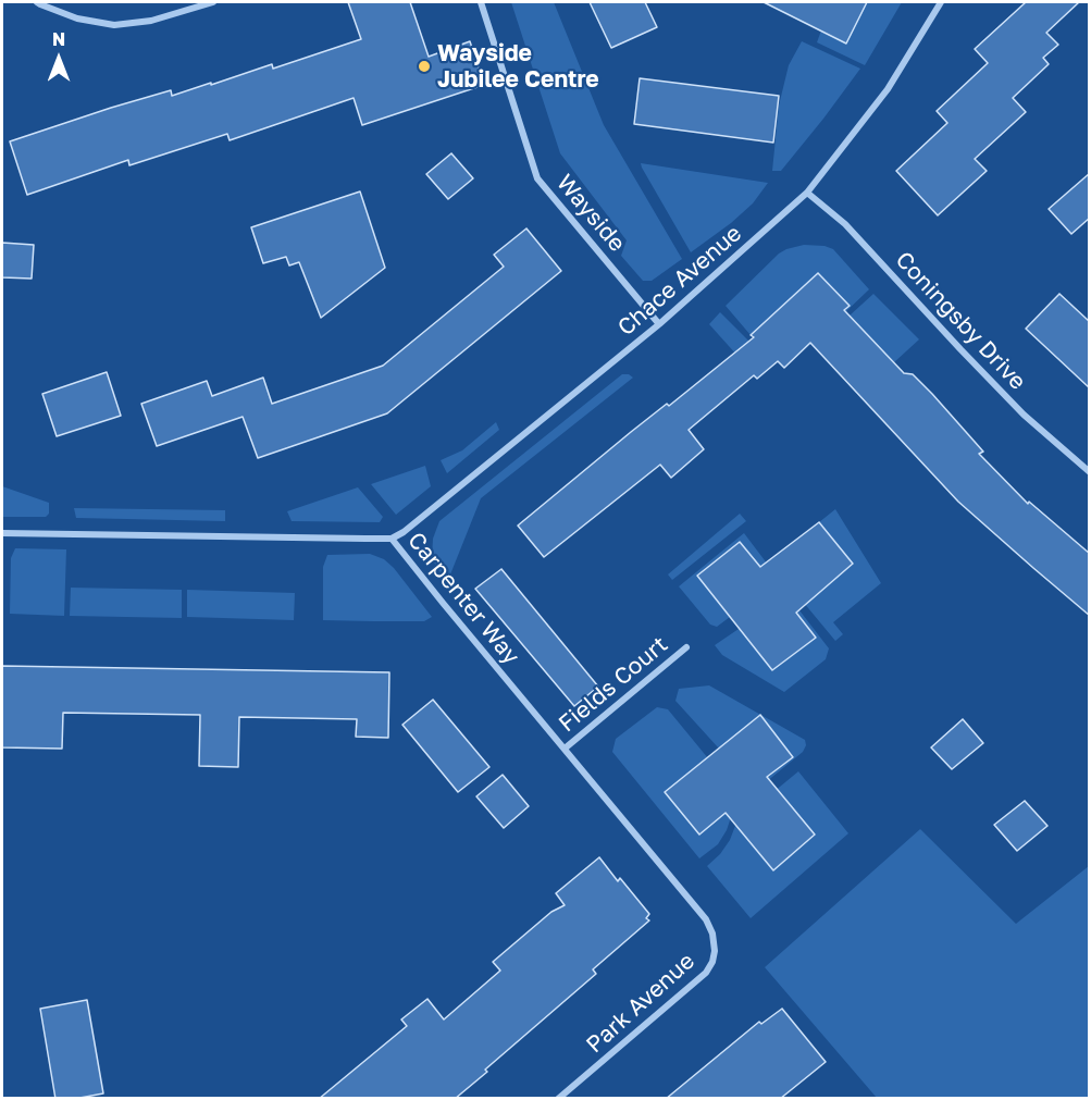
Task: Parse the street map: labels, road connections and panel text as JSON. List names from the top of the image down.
{
  "streets": {
    "street": [
      "Wayside",
      "Chace Avenue",
      "Coningsby Drive",
      "Carpenter Way",
      "Fields Court",
      "Park Avenue"
    ]
  },
  "crossings": [
    ["Wayside", "Chace Avenue"],
    ["Chace Avenue", "Coningsby Drive"],
    ["Chace Avenue", "Carpenter Way"],
    ["Carpenter Way", "Fields Court"],
    ["Carpenter Way", "Park Avenue"]
  ],
  "places": ["Wayside Jubilee Centre"],
  "north": "top"
}
